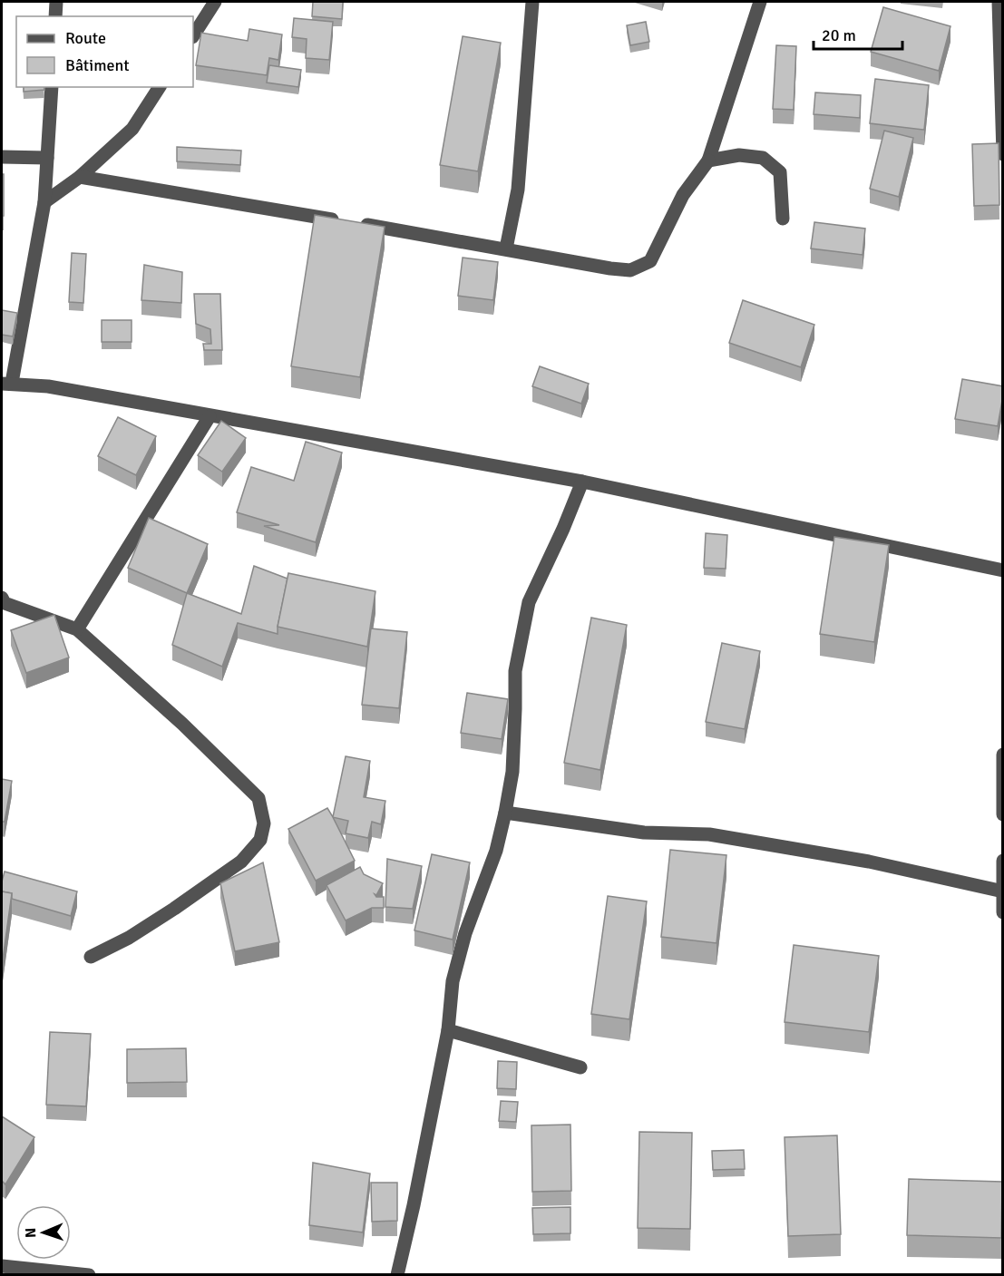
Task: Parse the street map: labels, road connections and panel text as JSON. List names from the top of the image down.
{
  "legend": ["Route", "Bâtiment"],
  "scale_bar": "20 m",
  "north": "left"
}
